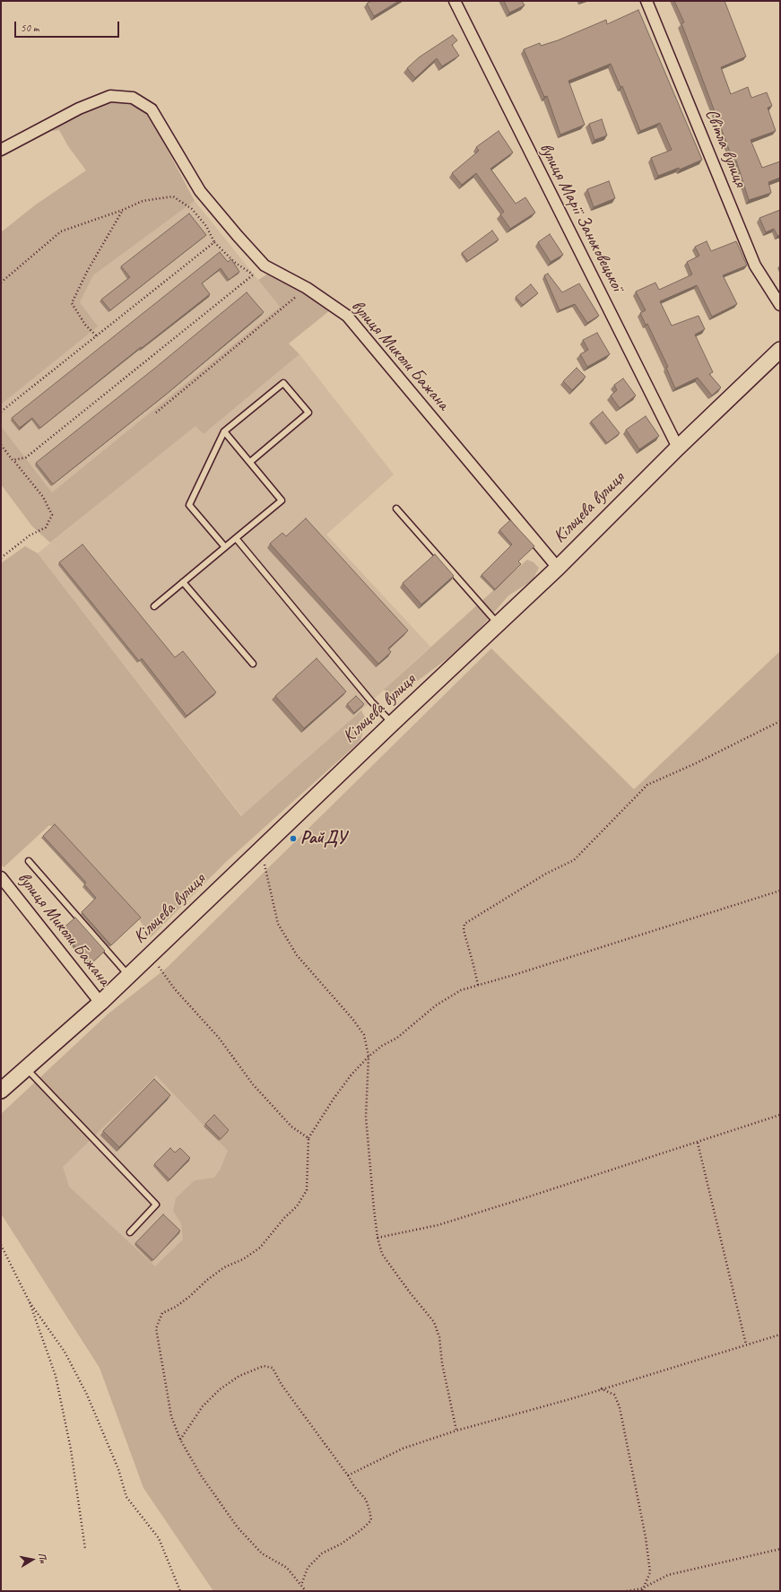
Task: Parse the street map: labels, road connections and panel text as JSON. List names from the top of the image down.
{
  "streets": {
    "street": [
      "Світла вулиця",
      "вулиця Марії Заньковецької",
      "вулиця Миколи Бажана",
      "Кільцева вулиця"
    ]
  },
  "crossings": [
    ["вулиця Марії Заньковецької", "Кільцева вулиця"],
    ["вулиця Миколи Бажана", "Кільцева вулиця"]
  ],
  "places": ["РайДУ"],
  "scale_bar": "50 m",
  "north": "right"
}
